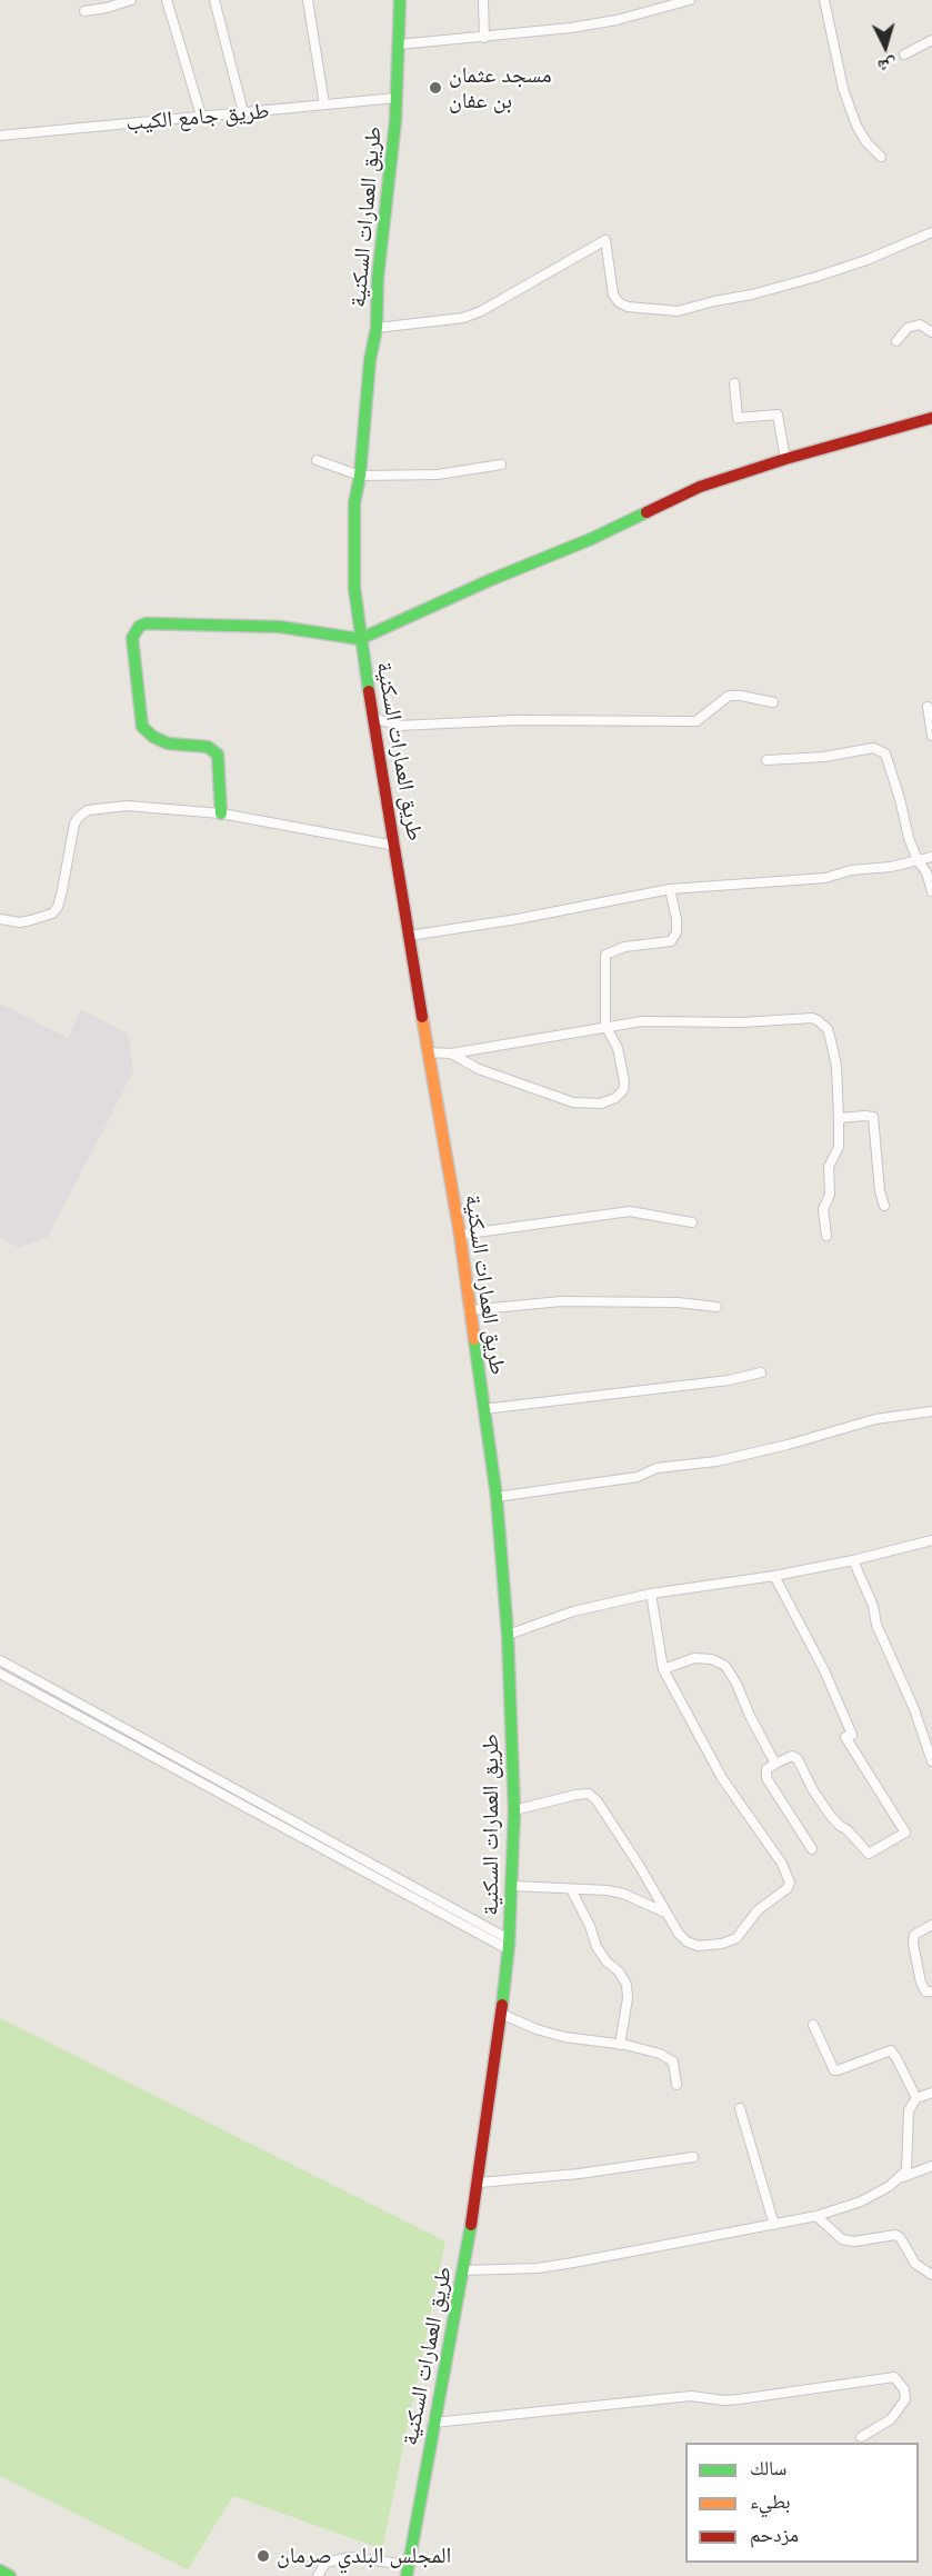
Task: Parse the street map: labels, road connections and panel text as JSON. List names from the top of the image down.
{
  "streets": {
    "main road": ["طريق العمارات السكنية"],
    "street": ["طريق جامع الكيب"]
  },
  "crossings": [
    ["طريق جامع الكيب", "طريق العمارات السكنية"]
  ],
  "places": ["مسجد عثمان بن عفان", "المجلس البلدي صرمان"],
  "legend": ["سالك", "بطيء", "مزدحم"],
  "north": "bottom"
}
